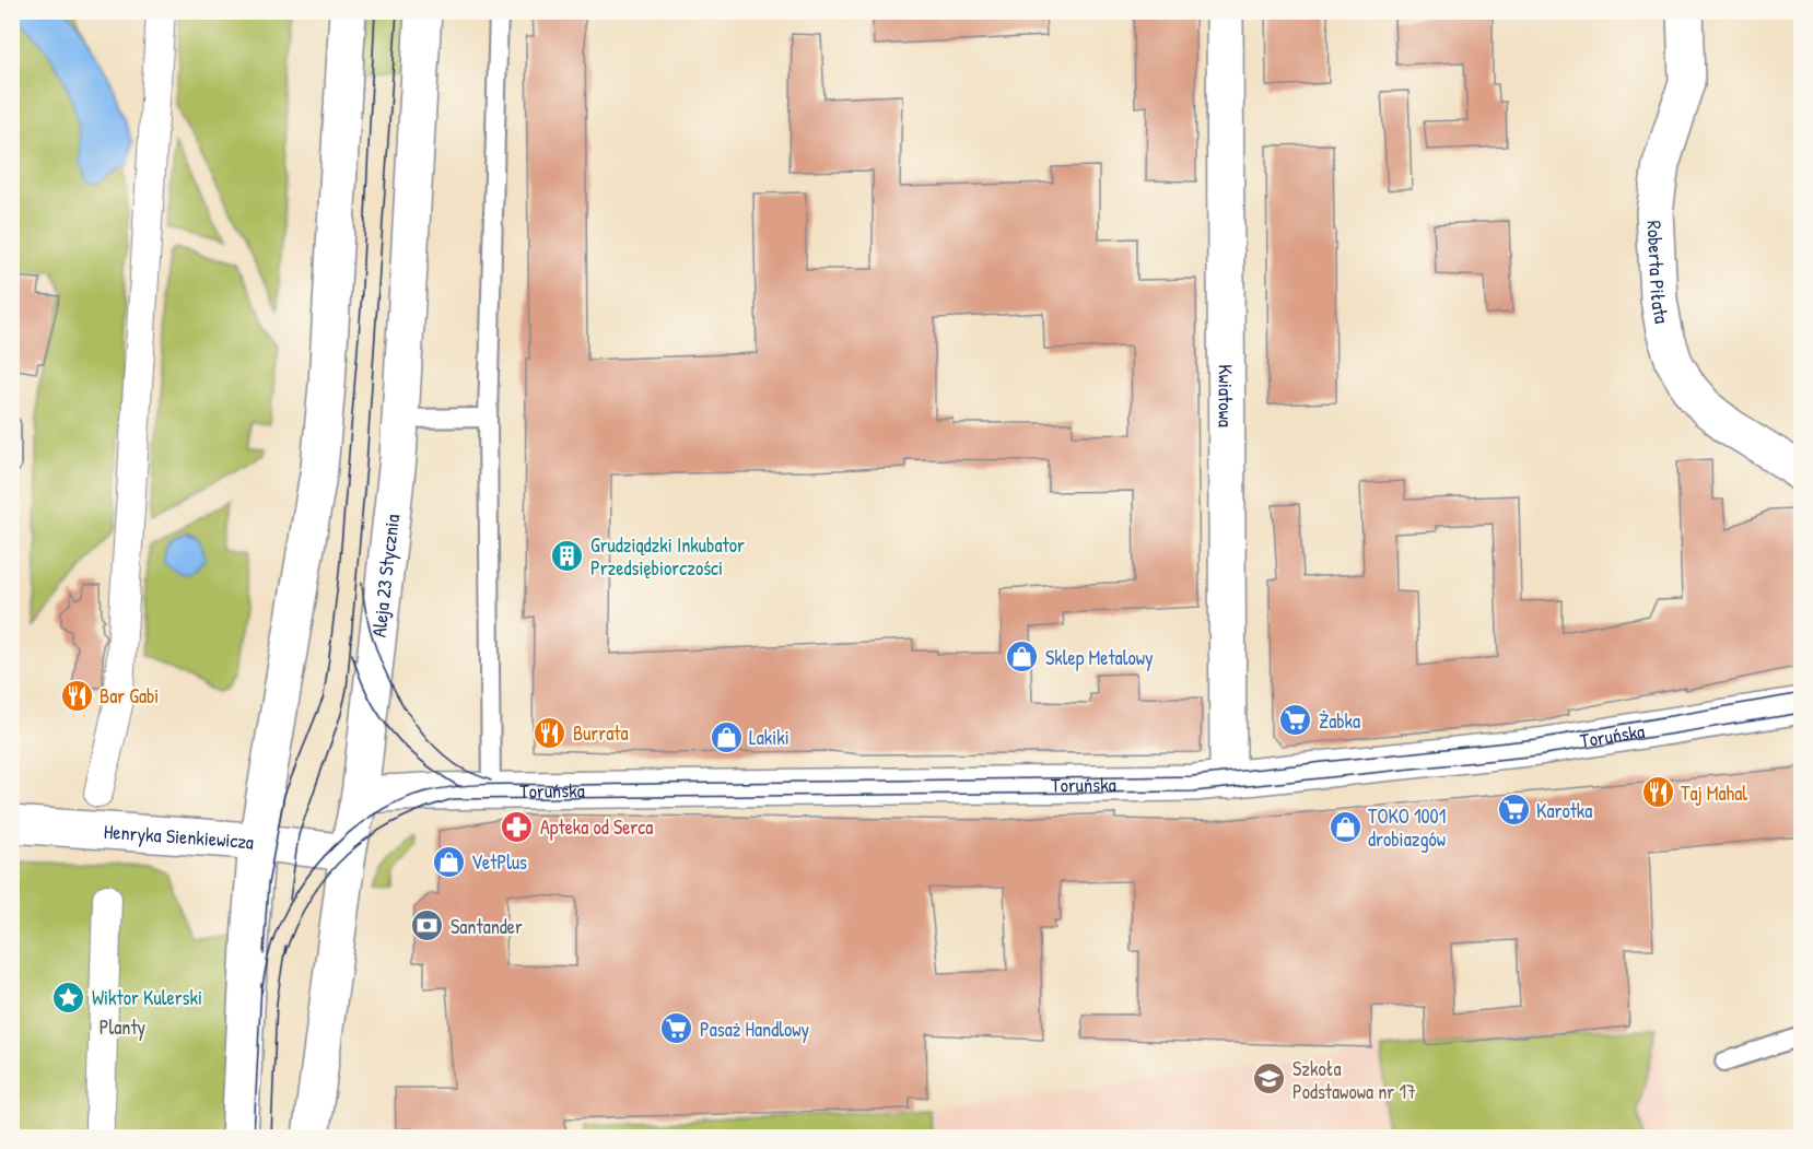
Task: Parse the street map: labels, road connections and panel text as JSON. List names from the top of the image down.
{
  "streets": {
    "street": [
      "Roberta Piłata",
      "Kwiatowa",
      "Aleja 23 Stycznia",
      "Toruńska",
      "Henryka Sienkiewicza"
    ]
  },
  "crossings": [
    ["Kwiatowa", "Toruńska"],
    ["Aleja 23 Stycznia", "Toruńska"],
    ["Aleja 23 Stycznia", "Henryka Sienkiewicza"]
  ],
  "parks": ["Planty"],
  "places": {
    "building": ["Grudziądzki Inkubator Przedsiębiorczości"],
    "shop": [
      "Sklep Metalowy",
      "Lakiki",
      "TOKO 1001 drobiazgów",
      "VetPlus"
    ],
    "restaurant": ["Bar Gabi", "Burrata", "Taj Mahal"],
    "supermarket": ["Żabka", "Karotka", "Pasaż Handlowy"],
    "pharmacy": ["Apteka od Serca"],
    "bank": ["Santander"],
    "place": ["Wiktor Kulerski"],
    "school or university": ["Szkoła Podstawowa nr 17"]
  }
}
